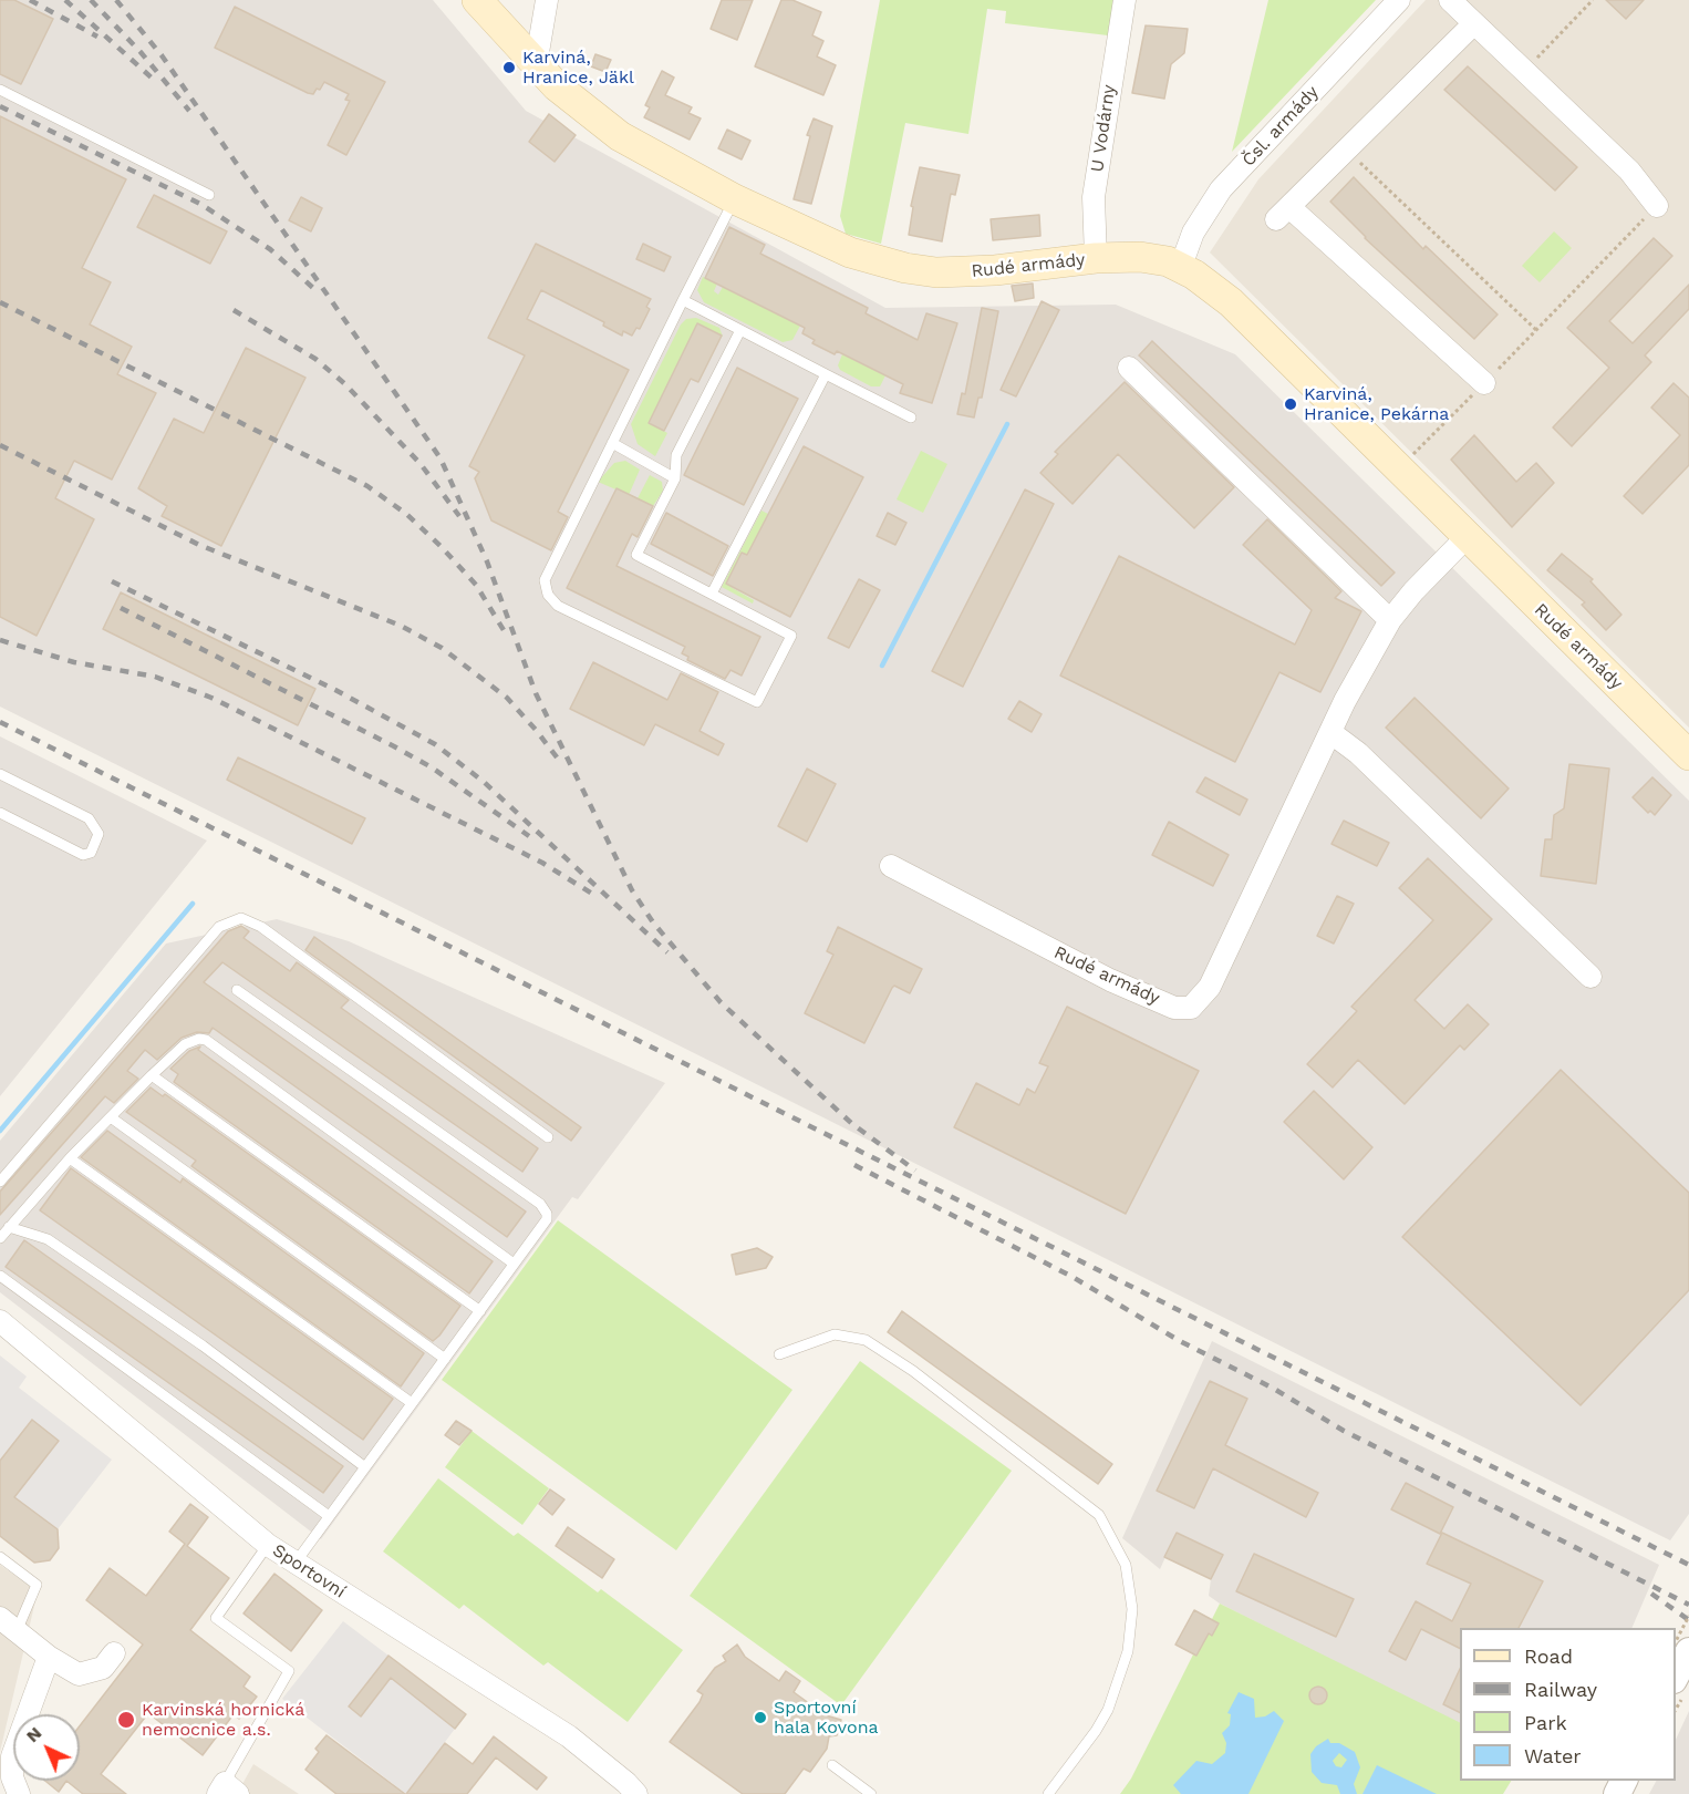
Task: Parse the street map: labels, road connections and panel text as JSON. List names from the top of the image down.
{
  "streets": {
    "main road": ["Rudé armády"],
    "street": ["Čsl. armády", "U Vodárny", "Sportovní"]
  },
  "crossings": [
    ["Čsl. armády", "Rudé armády"],
    ["U Vodárny", "Rudé armády"]
  ],
  "places": [
    "Karviná, Hranice, Jäkl",
    "Karviná, Hranice, Pekárna",
    "Sportovní hala Kovona",
    "Karvinská hornická nemocnice a.s."
  ],
  "legend": [
    "Road",
    "Railway",
    "Park",
    "Water"
  ],
  "north": "top left"
}
